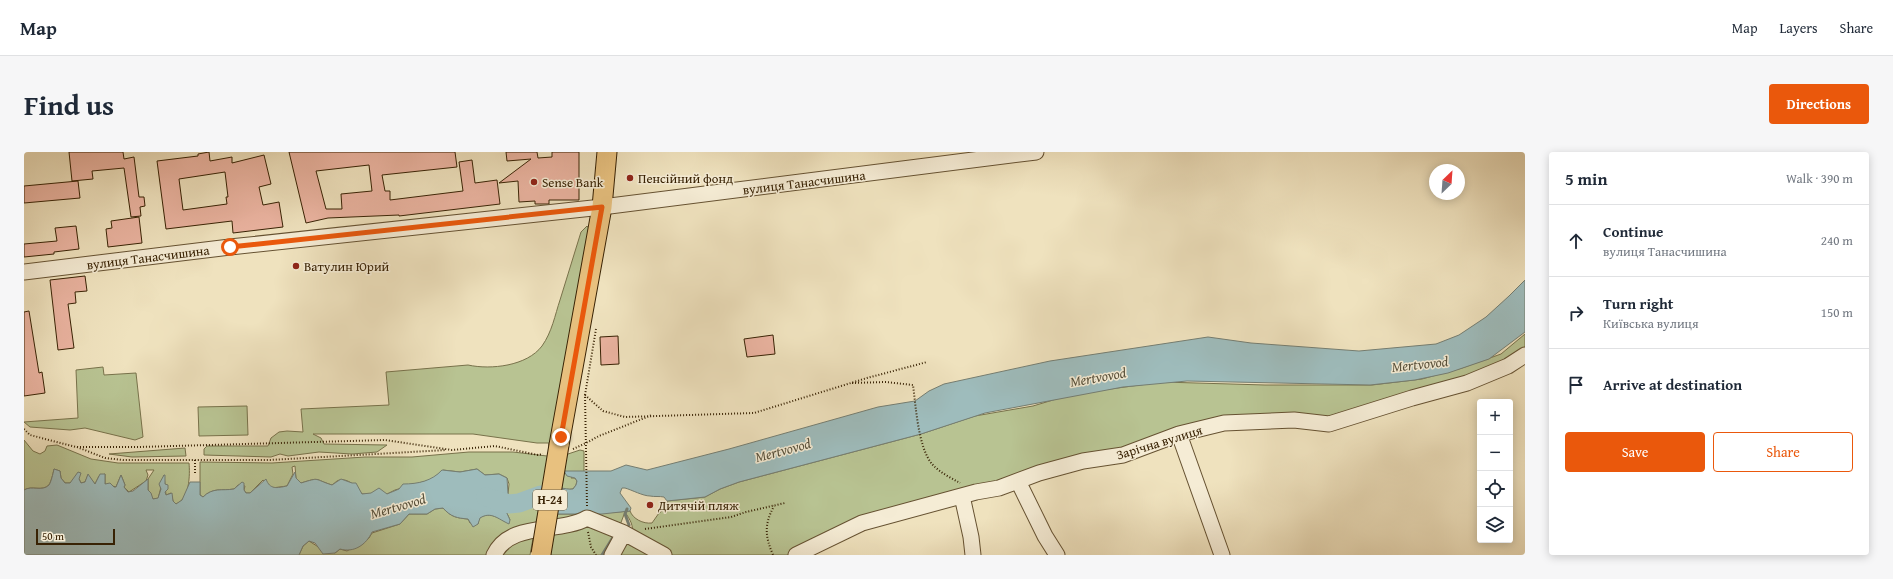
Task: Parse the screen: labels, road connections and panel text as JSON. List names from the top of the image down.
{
  "streets": {
    "main road": ["Н-24"],
    "street": ["вулиця Танасчишина", "Зарічна вулиця"]
  },
  "crossings": [
    ["вулиця Танасчишина", "Н-24"]
  ],
  "water": ["Mertvovod"],
  "places": [
    "Пенсійний фонд",
    "Sense Bank",
    "Ватулин Юрий",
    "Дитячій пляж"
  ],
  "scale_bar": "50 m",
  "north": "top right",
  "page": {
    "header": "Map",
    "nav": ["Map", "Layers", "Share"],
    "title": "Find us",
    "buttons": [
      "Directions",
      ["Save", "Share"]
    ],
    "heading": ["5 min", "Walk · 390 m"],
    "list": [
      ["Continue", "вулиця Танасчишина", "240 m"],
      ["Turn right", "Київська вулиця", "150 m"],
      "Arrive at destination"
    ],
    "map_buttons": ["+", "−"],
    "scale": "50 m"
  }
}
